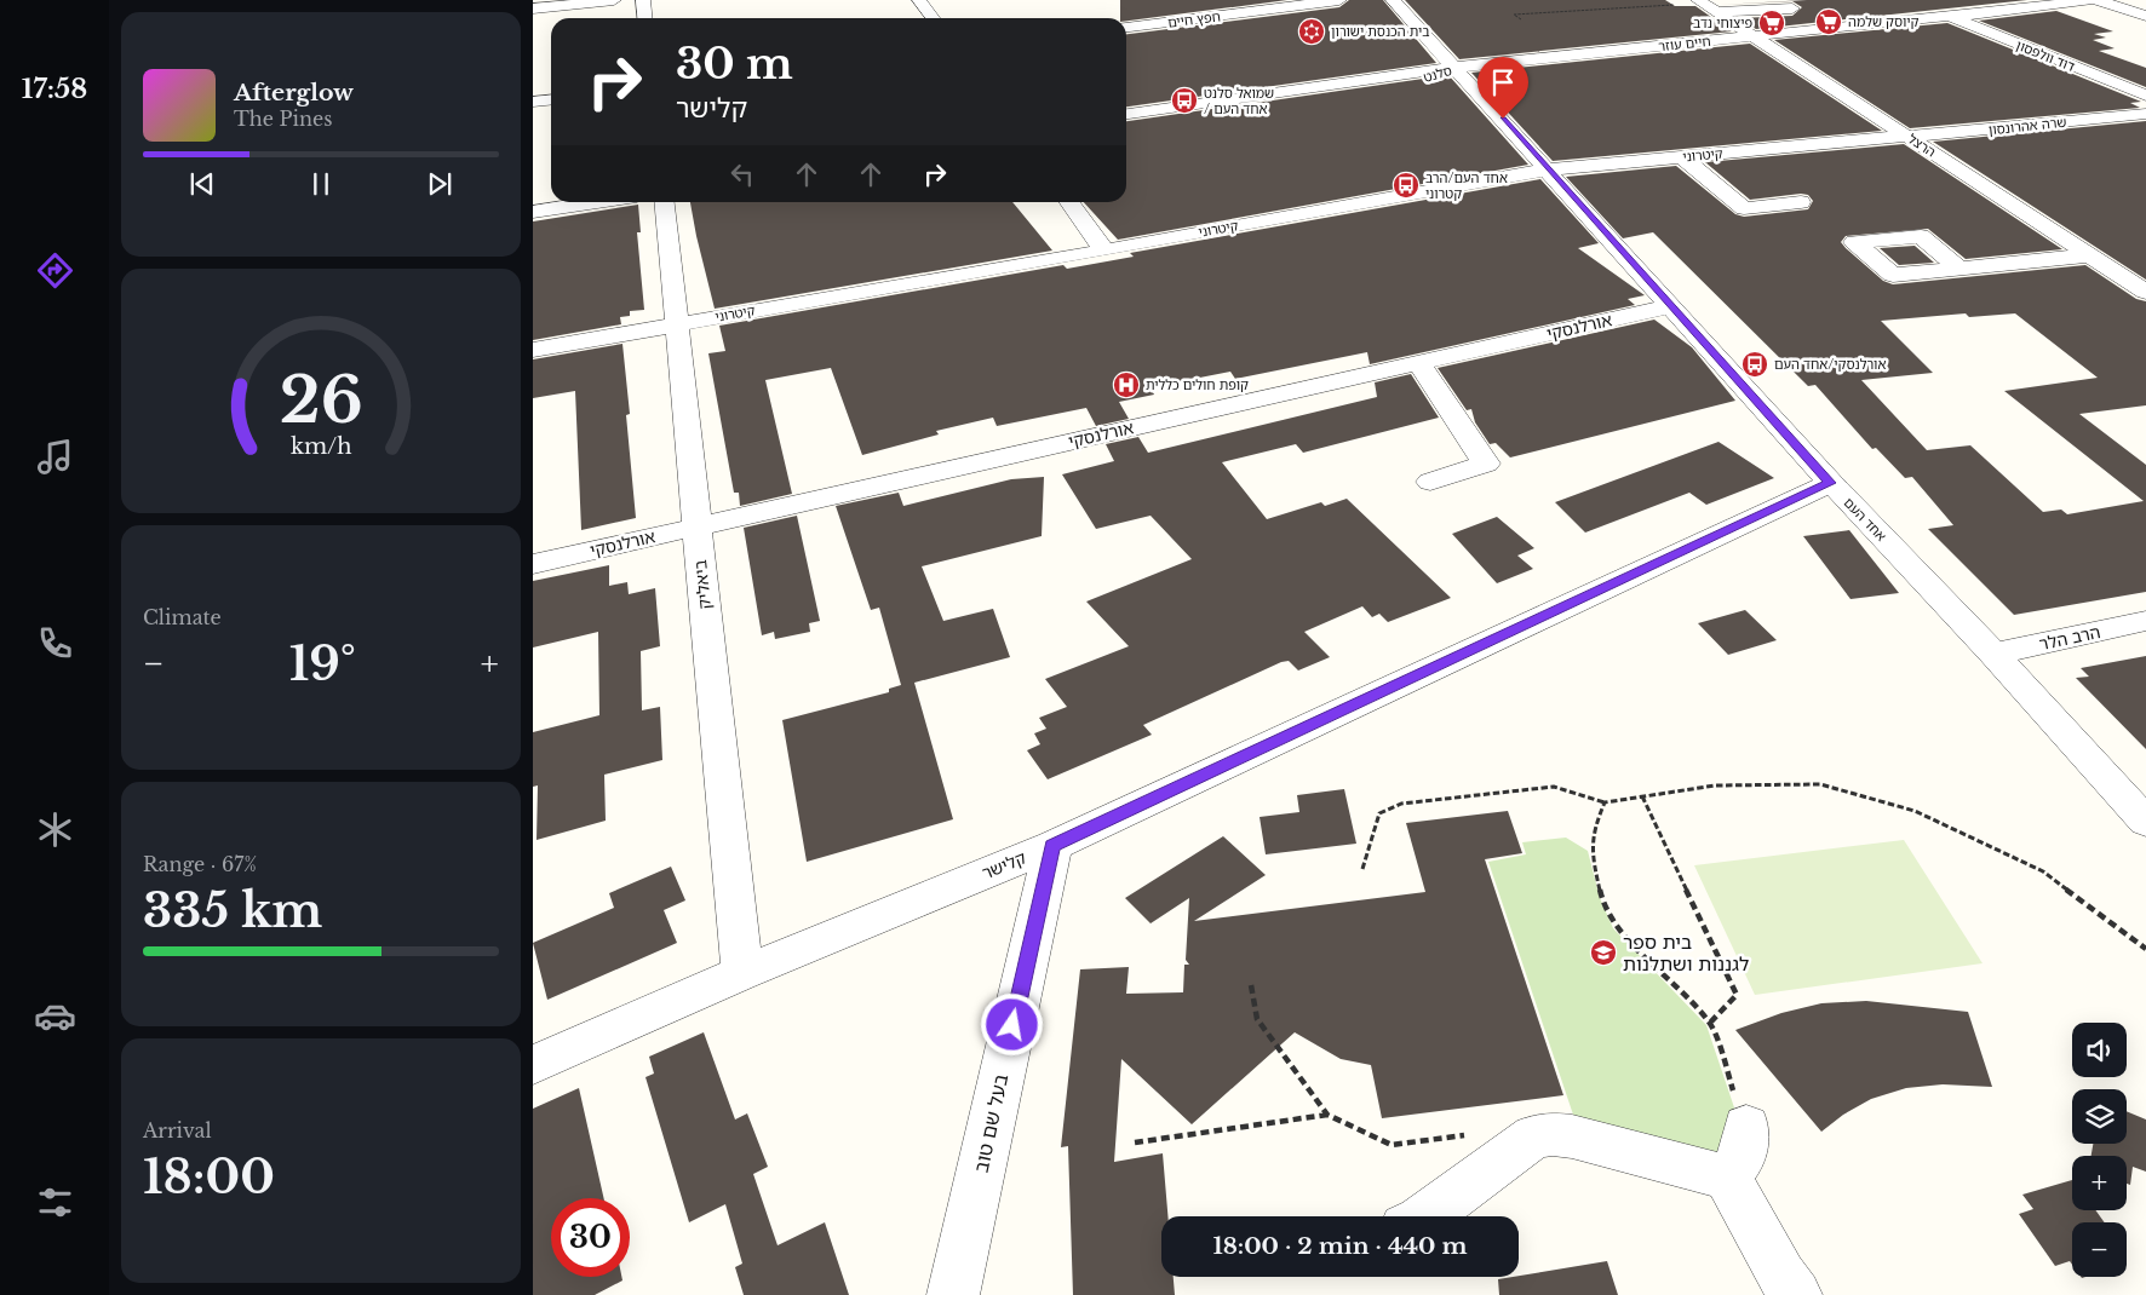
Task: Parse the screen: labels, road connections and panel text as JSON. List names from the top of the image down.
{
  "streets": {
    "street": [
      "חפץ חיים",
      "חיים עוזר",
      "דוד וולפסון",
      "סלנט",
      "שרה אהרונסון",
      "הרצל",
      "קיטרוני",
      "אורלנסקי",
      "אחד העם",
      "ביאליק",
      "הרב הלר",
      "קלישר",
      "בעל שם טוב"
    ]
  },
  "crossings": [
    ["חיים עוזר", "דוד וולפסון"],
    ["חיים עוזר", "סלנט"],
    ["חיים עוזר", "הרצל"],
    ["חיים עוזר", "אחד העם"],
    ["סלנט", "אחד העם"],
    ["שרה אהרונסון", "הרצל"],
    ["שרה אהרונסון", "קיטרוני"],
    ["הרצל", "קיטרוני"],
    ["קיטרוני", "אחד העם"],
    ["קיטרוני", "ביאליק"],
    ["אורלנסקי", "אחד העם"],
    ["אורלנסקי", "ביאליק"],
    ["אחד העם", "הרב הלר"],
    ["אחד העם", "קלישר"],
    ["ביאליק", "קלישר"],
    ["קלישר", "בעל שם טוב"]
  ],
  "places": {
    "supermarket": ["קיוסק שלמה", "פיצוחי נדב"],
    "synagogue": ["בית הכנסת ישורון"],
    "bus stop": ["שמואל סלנט / אחד העם", "אחד העם/הרב קטרוני", "אורלנסקי/אחד העם"],
    "hospital": ["קופת חולים כללית"],
    "school or university": ["בית ספר לגננות ושתלנות"]
  },
  "page": {
    "tabs": "17:58",
    "turn": ["30 m", "קלישר"],
    "song": ["Afterglow", "The Pines"],
    "tile": [
      "Climate",
      ["Range · 67%", "335 km"],
      ["Arrival", "18:00"]
    ],
    "heat": ["−", "19°", "+"],
    "map_buttons": ["+", "−"],
    "limit": "30",
    "trip": "18:00 · 2 min · 440 m",
    "gauge": ["26", "km/h"]
  }
}
